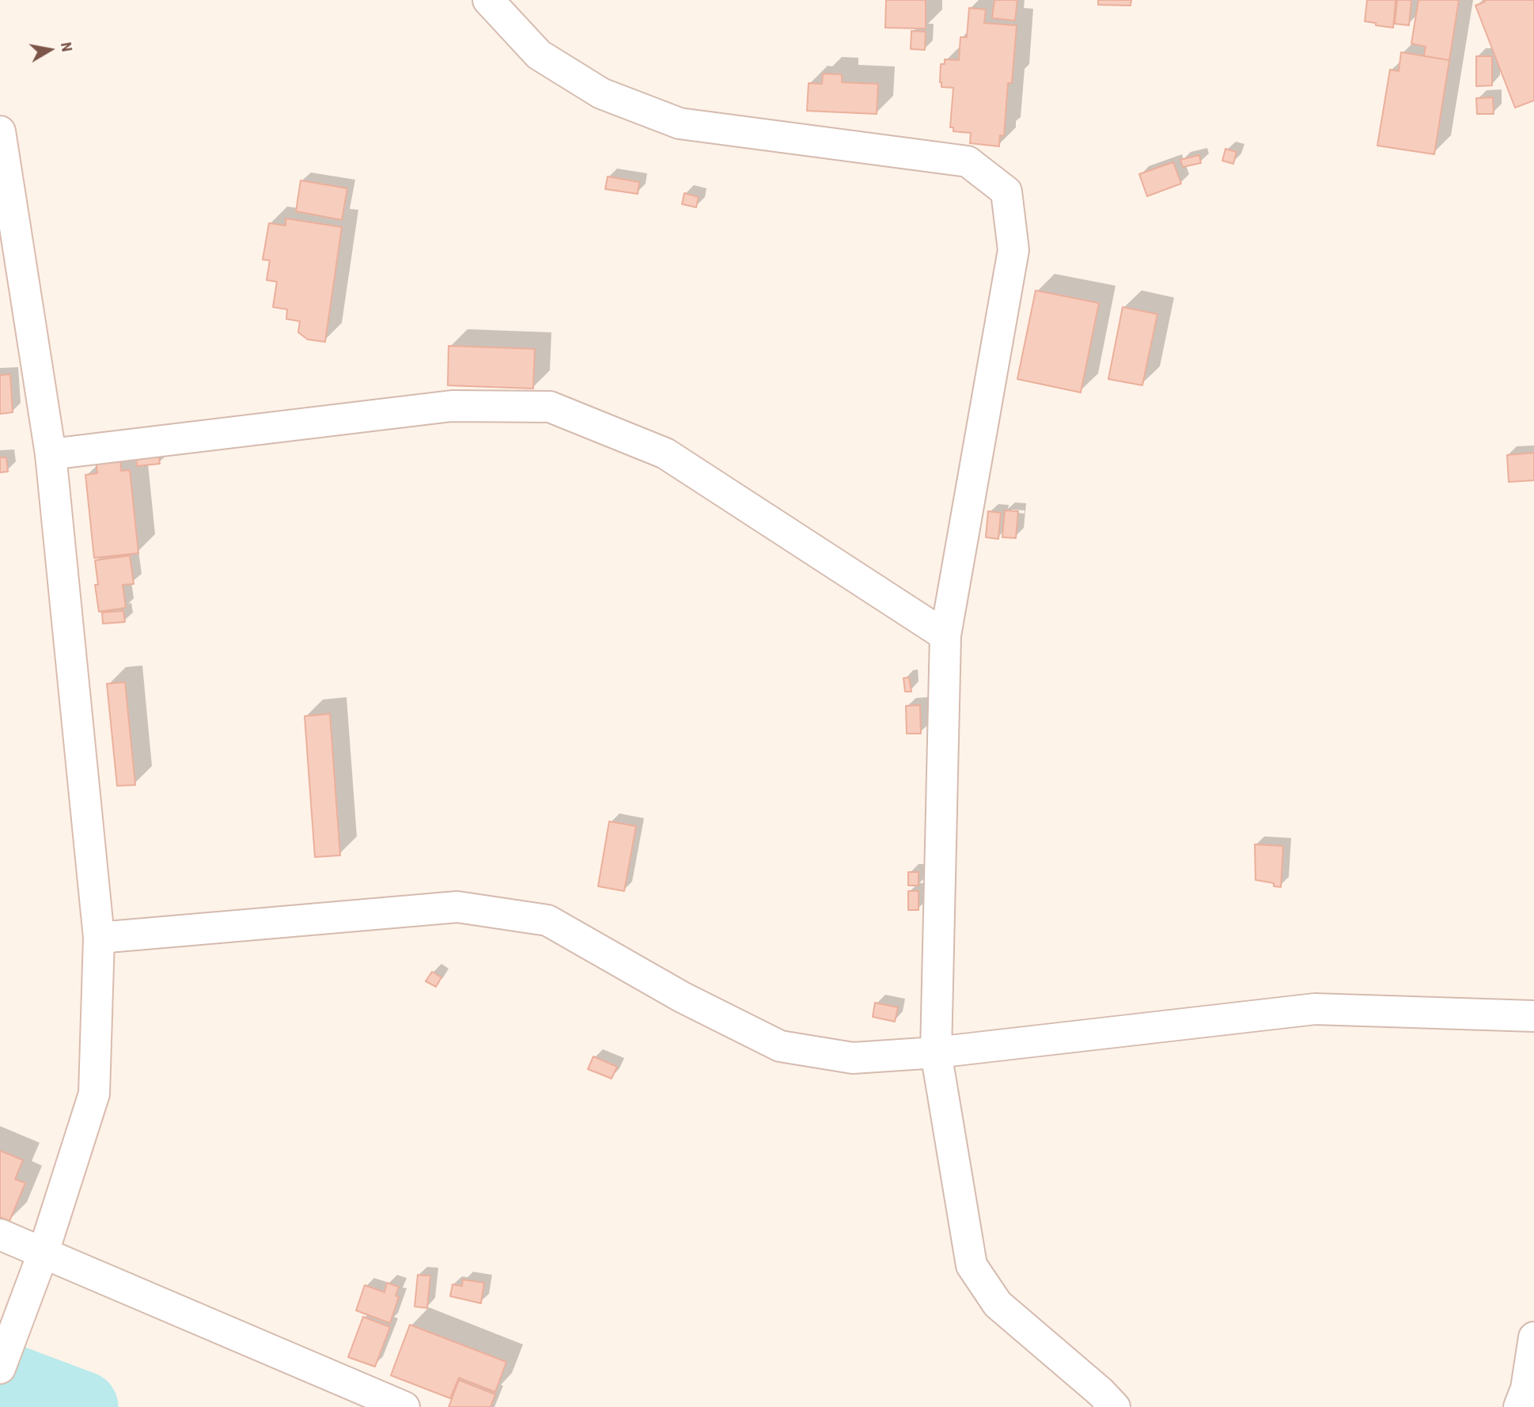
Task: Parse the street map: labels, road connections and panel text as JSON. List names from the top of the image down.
{
  "north": "right"
}
